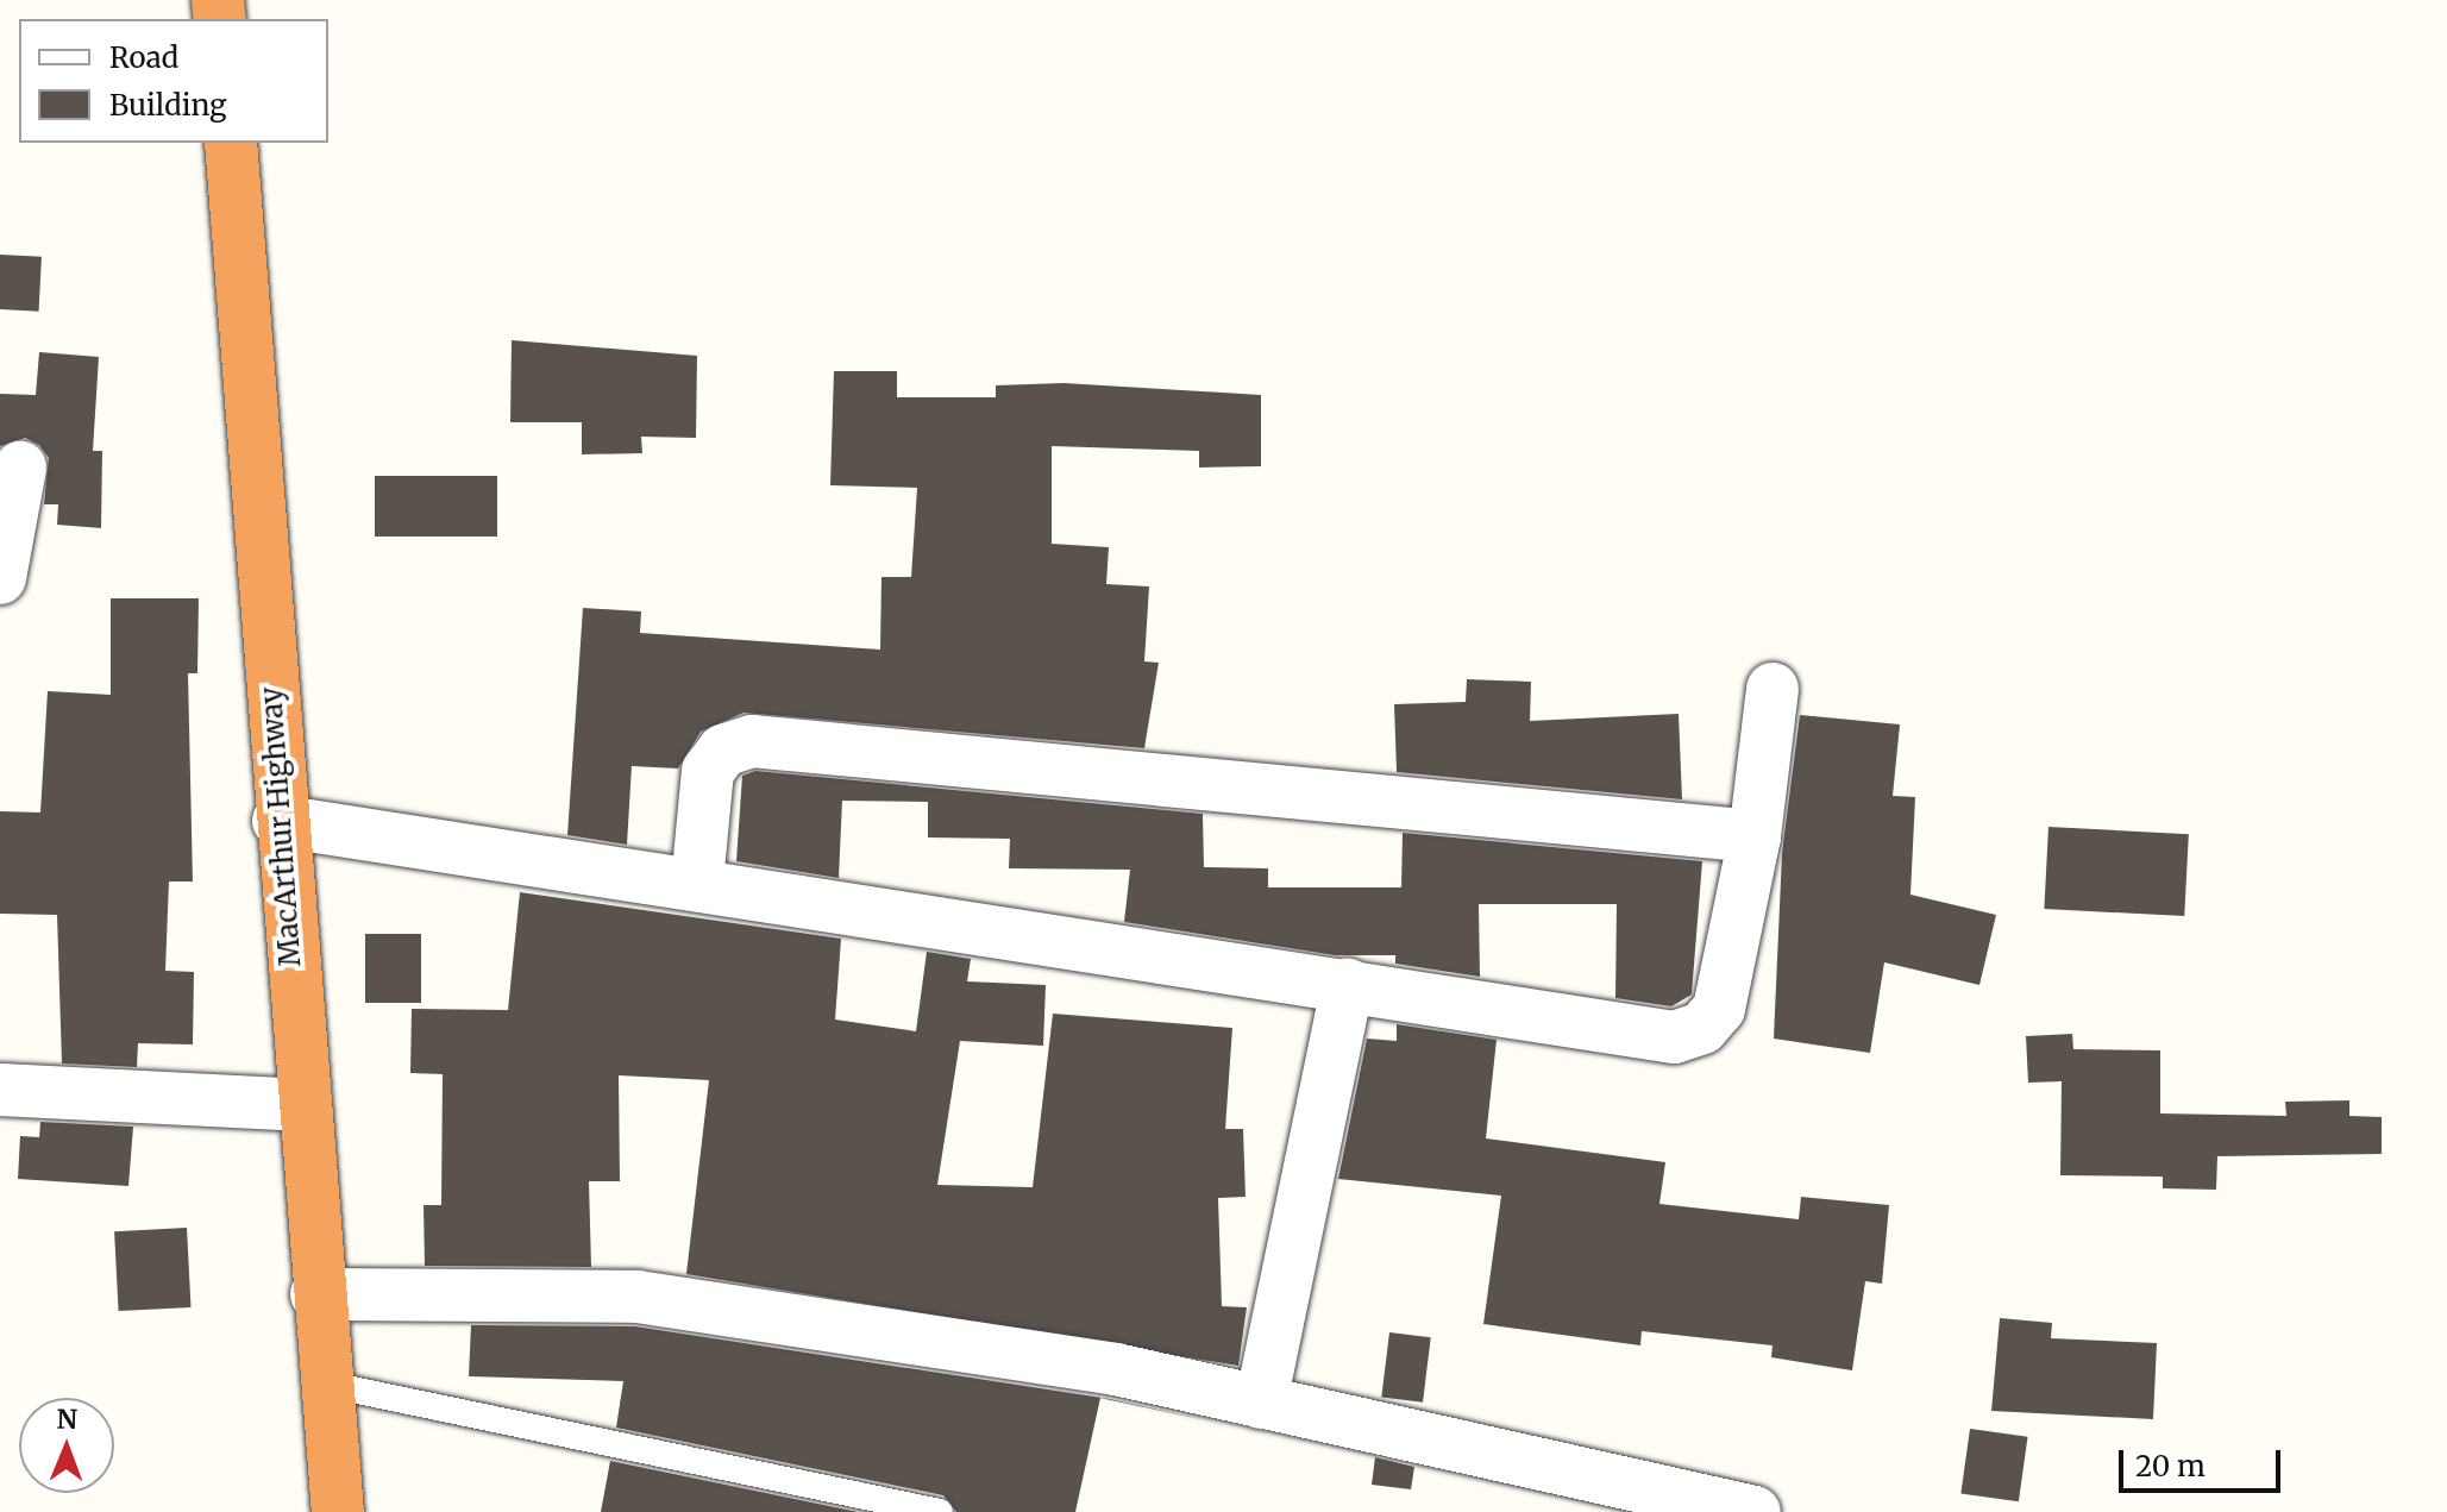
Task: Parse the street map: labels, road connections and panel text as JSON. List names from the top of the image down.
{
  "streets": {
    "highway": ["MacArthur Highway"]
  },
  "legend": ["Road", "Building"],
  "scale_bar": "20 m",
  "north": "top"
}
